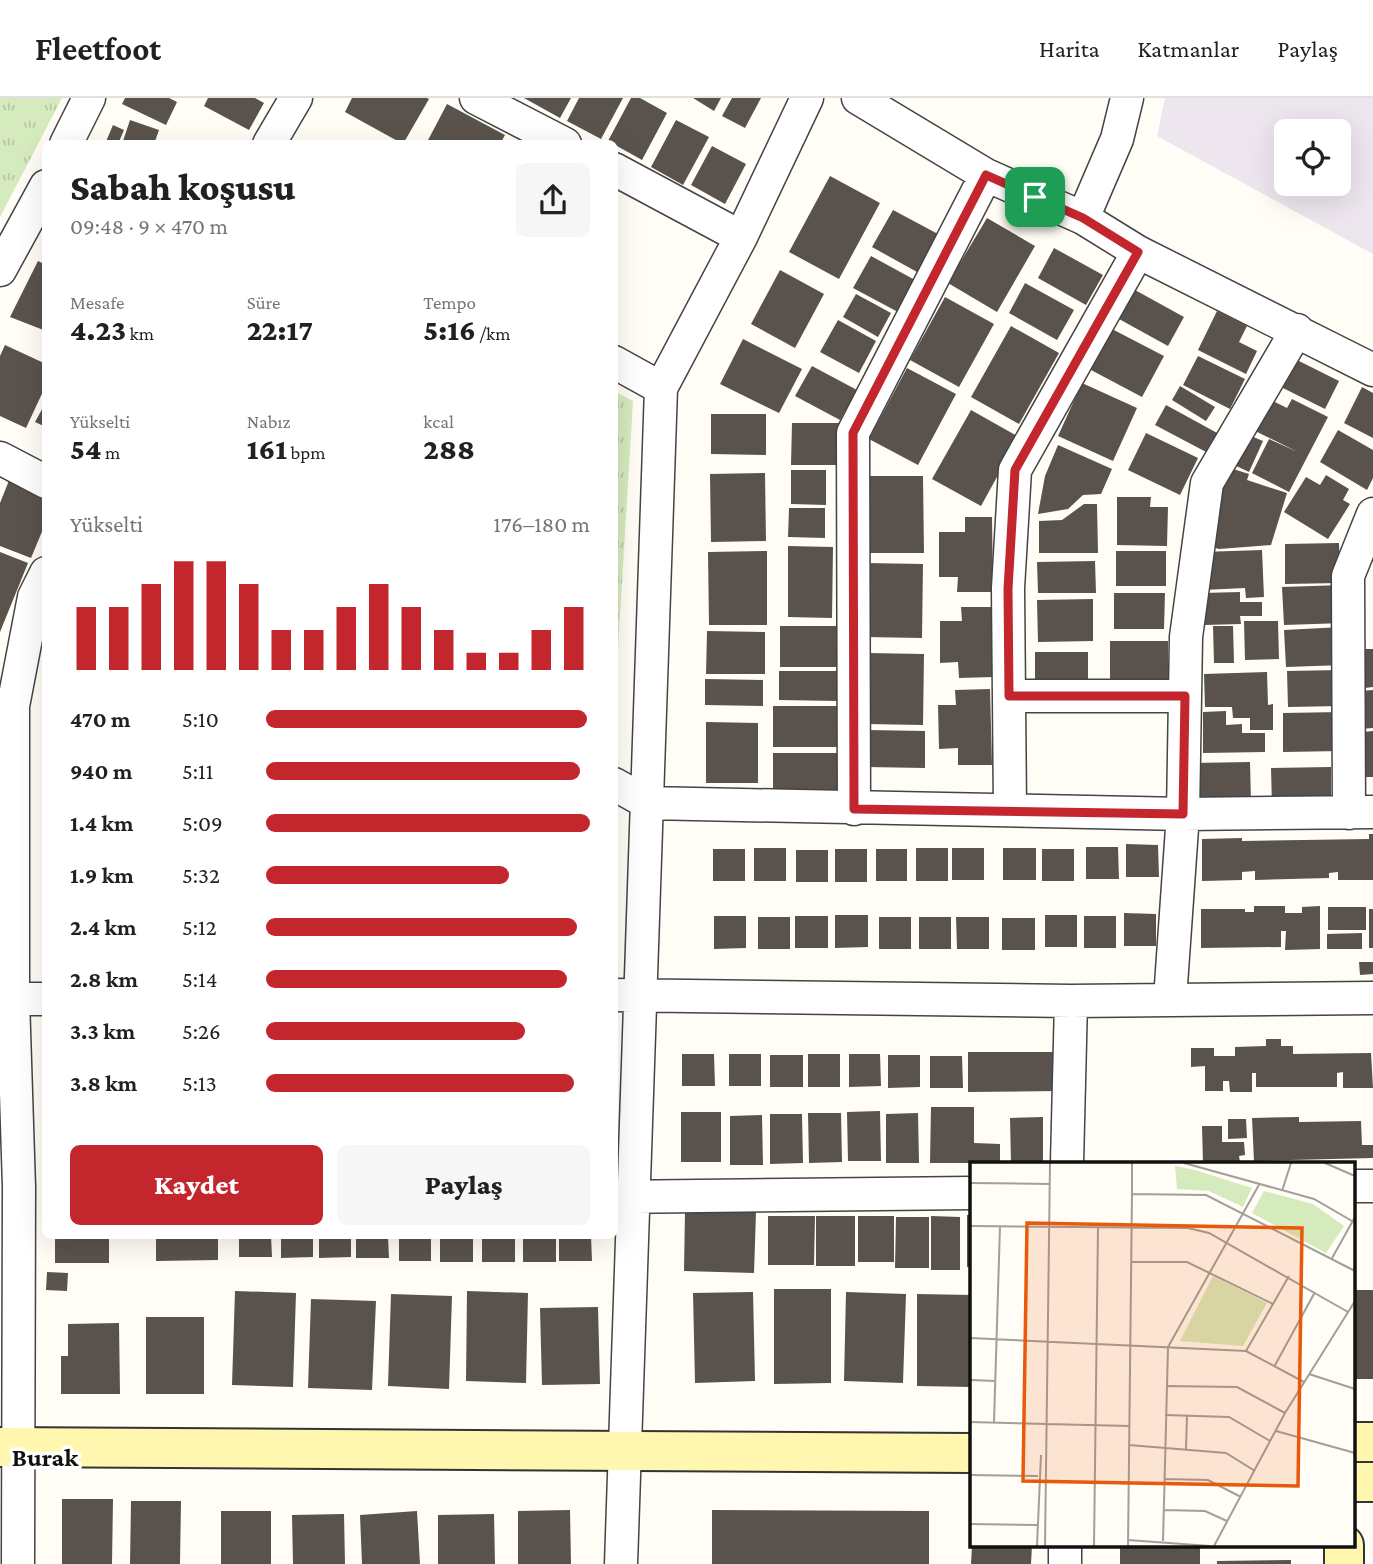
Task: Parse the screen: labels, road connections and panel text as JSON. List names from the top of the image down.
{
  "districts": ["Burak"],
  "page": {
    "header": "Fleetfoot",
    "nav": ["Harita", "Katmanlar", "Paylaş"],
    "heading": ["Sabah koşusu", "09:48 · 9 × 470 m"],
    "stats": [
      ["Mesafe", "4.23 km"],
      ["Süre", "22:17"],
      ["Tempo", "5:16 /km"],
      ["Yükselti", "54 m"],
      ["Nabız", "161 bpm"],
      ["kcal", "288"]
    ],
    "chart": ["Yükselti", "176–180 m"],
    "list": [
      {
        "name": "470 m",
        "note": "5:10"
      },
      {
        "name": "940 m",
        "note": "5:11"
      },
      {
        "name": "1.4 km",
        "note": "5:09"
      },
      {
        "name": "1.9 km",
        "note": "5:32"
      },
      {
        "name": "2.4 km",
        "note": "5:12"
      },
      {
        "name": "2.8 km",
        "note": "5:14"
      },
      {
        "name": "3.3 km",
        "note": "5:26"
      },
      {
        "name": "3.8 km",
        "note": "5:13"
      }
    ],
    "buttons": ["Kaydet", "Paylaş"]
  }
}
